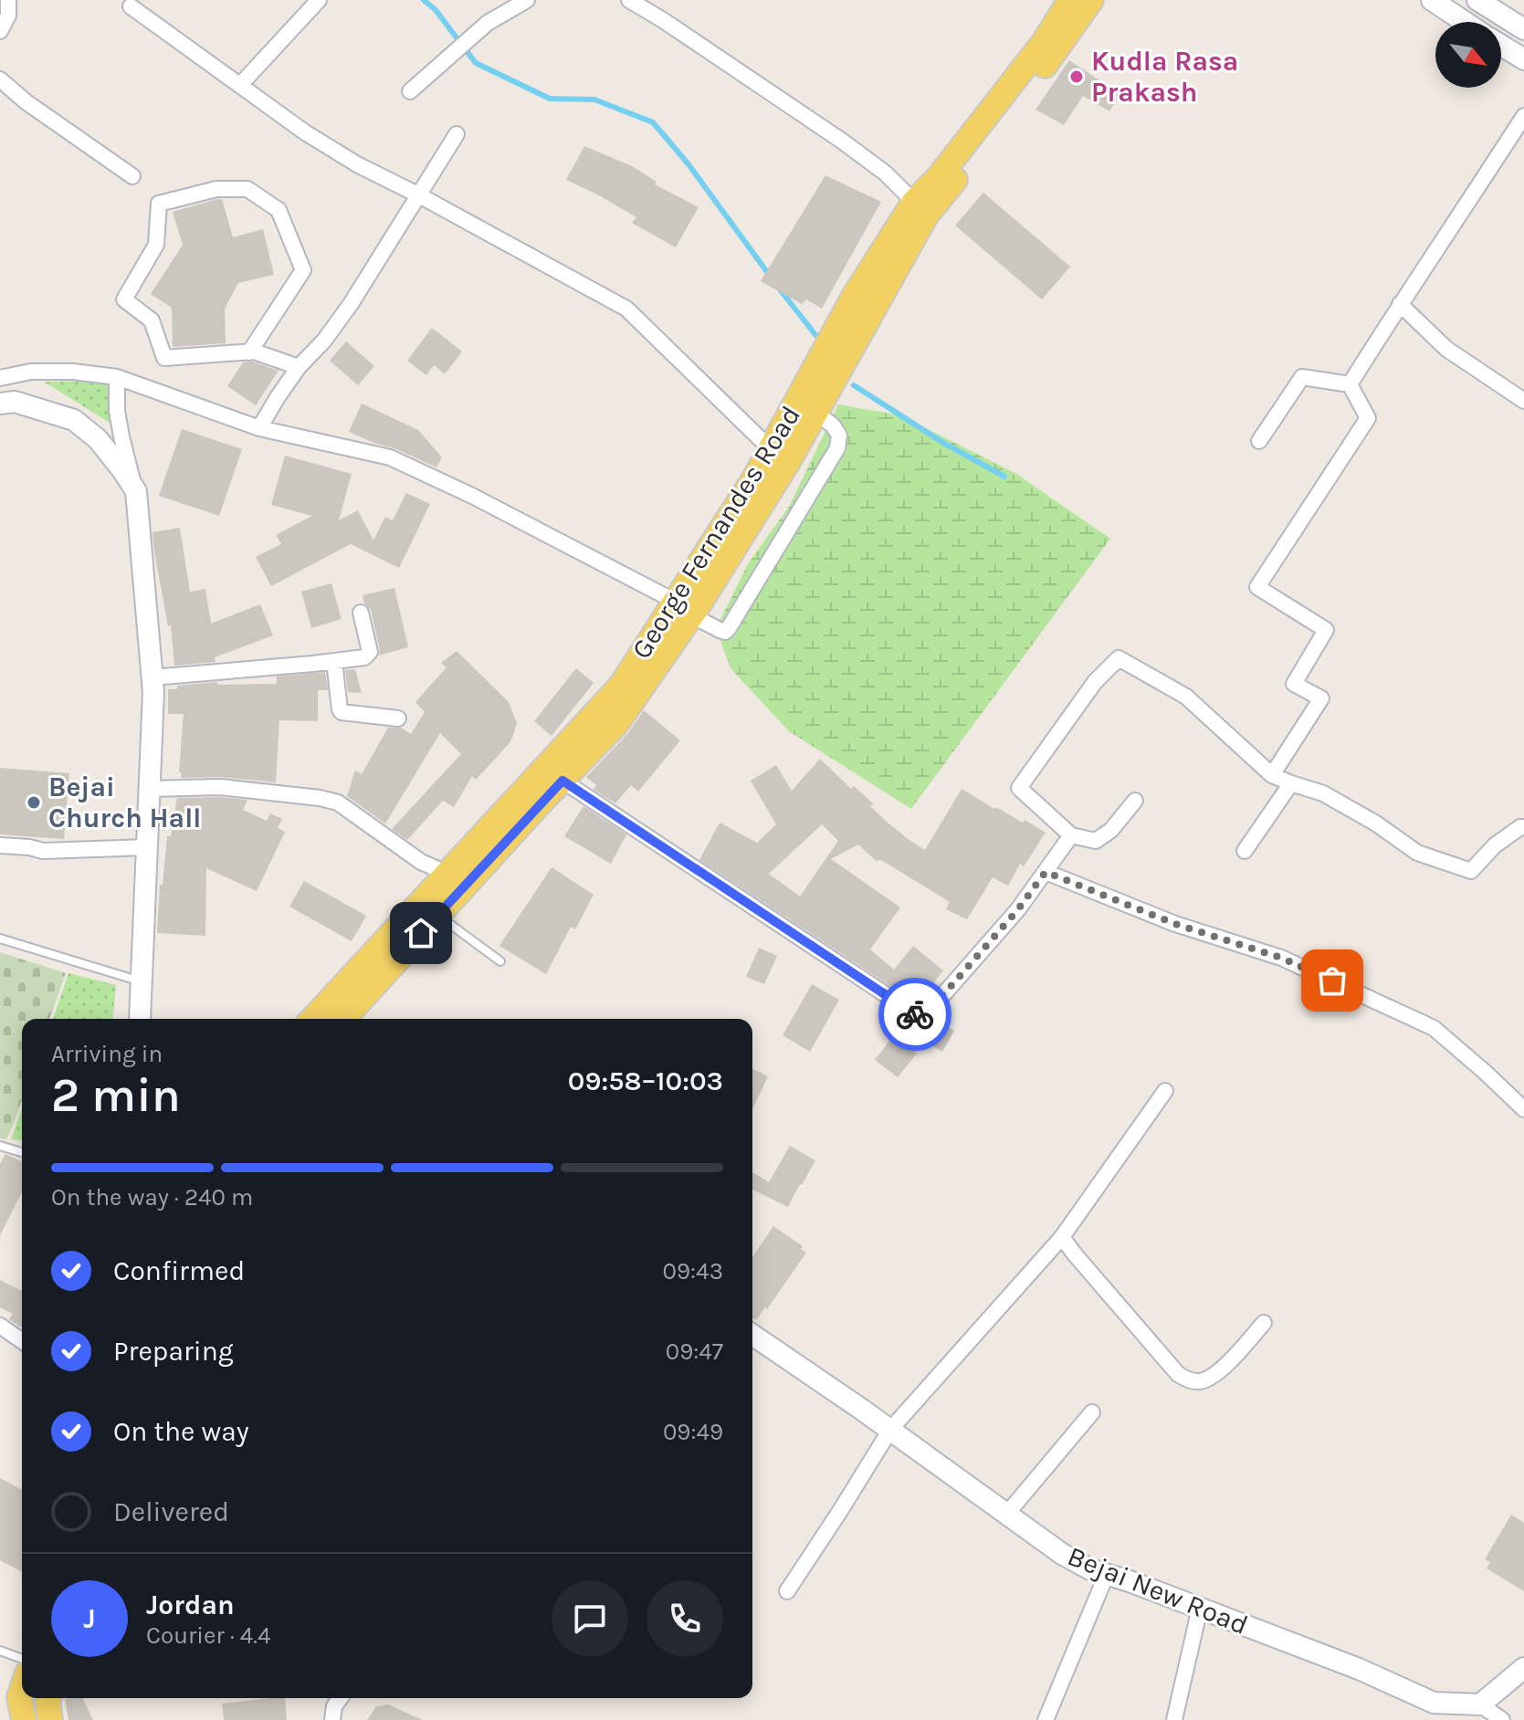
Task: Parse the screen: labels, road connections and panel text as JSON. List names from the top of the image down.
{
  "streets": {
    "main road": ["George Fernandes Road"],
    "street": ["Bejai New Road"]
  },
  "places": ["Kudla Rasa Prakash", "Bejai Church Hall"],
  "north": "bottom right",
  "page": {
    "heading": ["2 min", "Arriving in", "09:58–10:03"],
    "panel": ["Jordan", "Courier · 4.4"],
    "bar": "On the way · 240 m",
    "list": [
      ["Confirmed", "09:43"],
      ["Preparing", "09:47"],
      ["On the way", "09:49"],
      "Delivered"
    ],
    "round": "J"
  }
}
